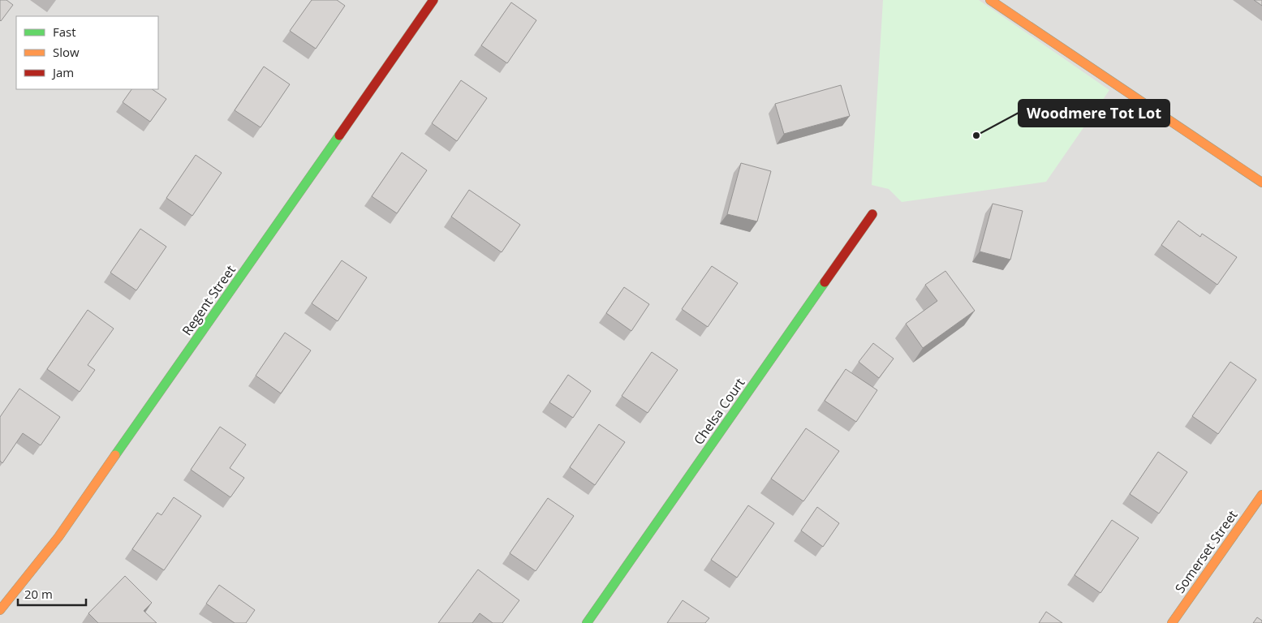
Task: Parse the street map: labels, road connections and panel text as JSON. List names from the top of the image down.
{
  "streets": {
    "street": ["Regent Street", "Chelsa Court", "Somerset Street"]
  },
  "places": ["Woodmere Tot Lot"],
  "legend": ["Fast", "Slow", "Jam"],
  "scale_bar": "20 m"
}
